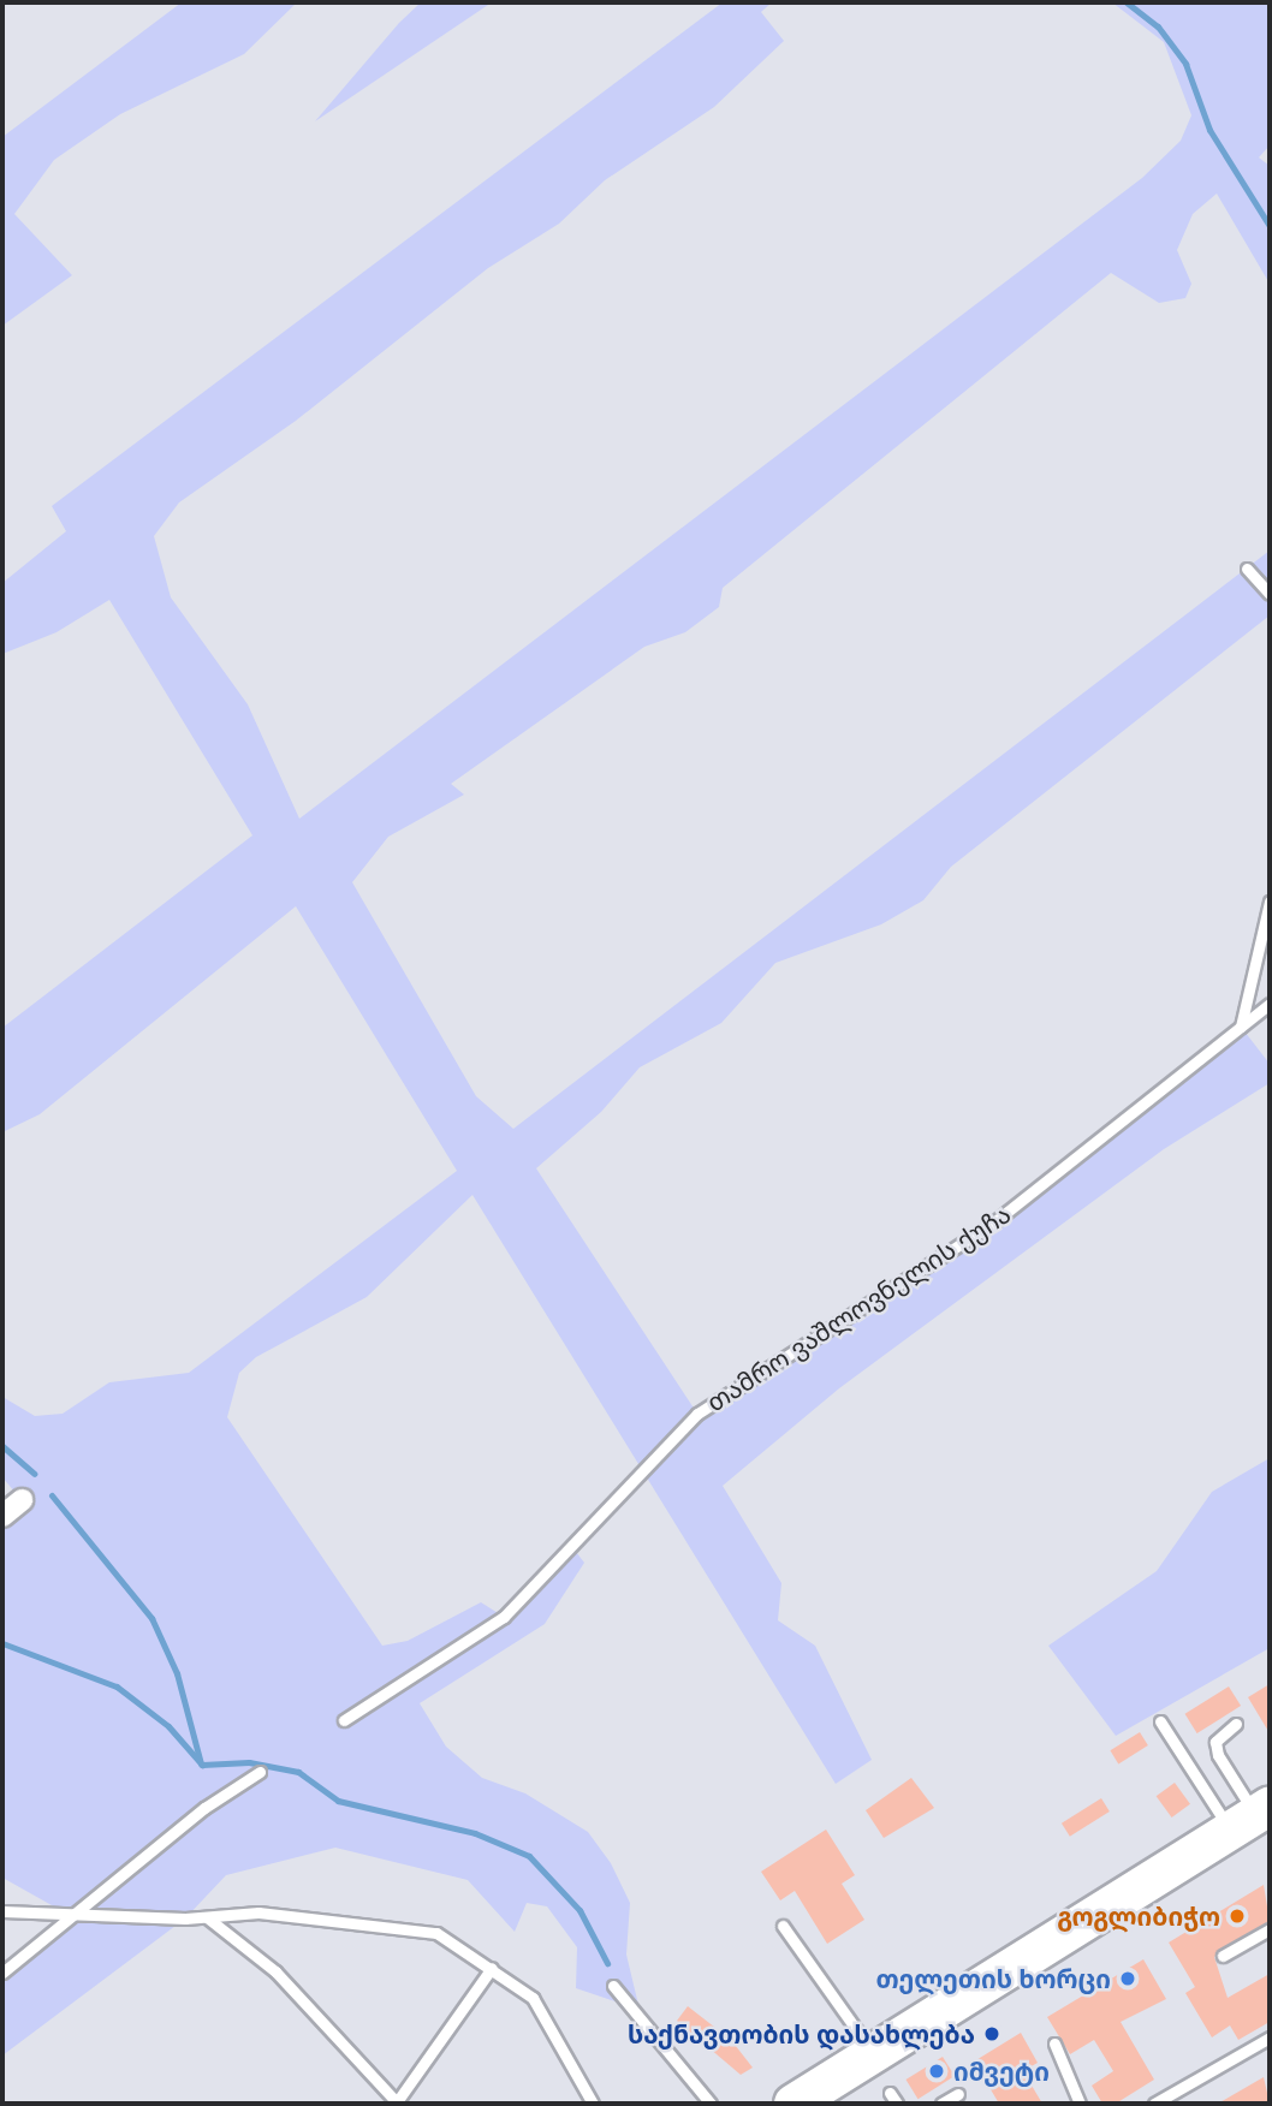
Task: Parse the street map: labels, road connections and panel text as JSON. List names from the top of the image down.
{
  "streets": {
    "lane": ["თამრო ვაშლოვნელის ქუჩა"]
  },
  "places": [
    "გოგლიბიჭო",
    "თელეთის ხორცი",
    "საქნავთობის დასახლება",
    "იმვეტი"
  ]
}
